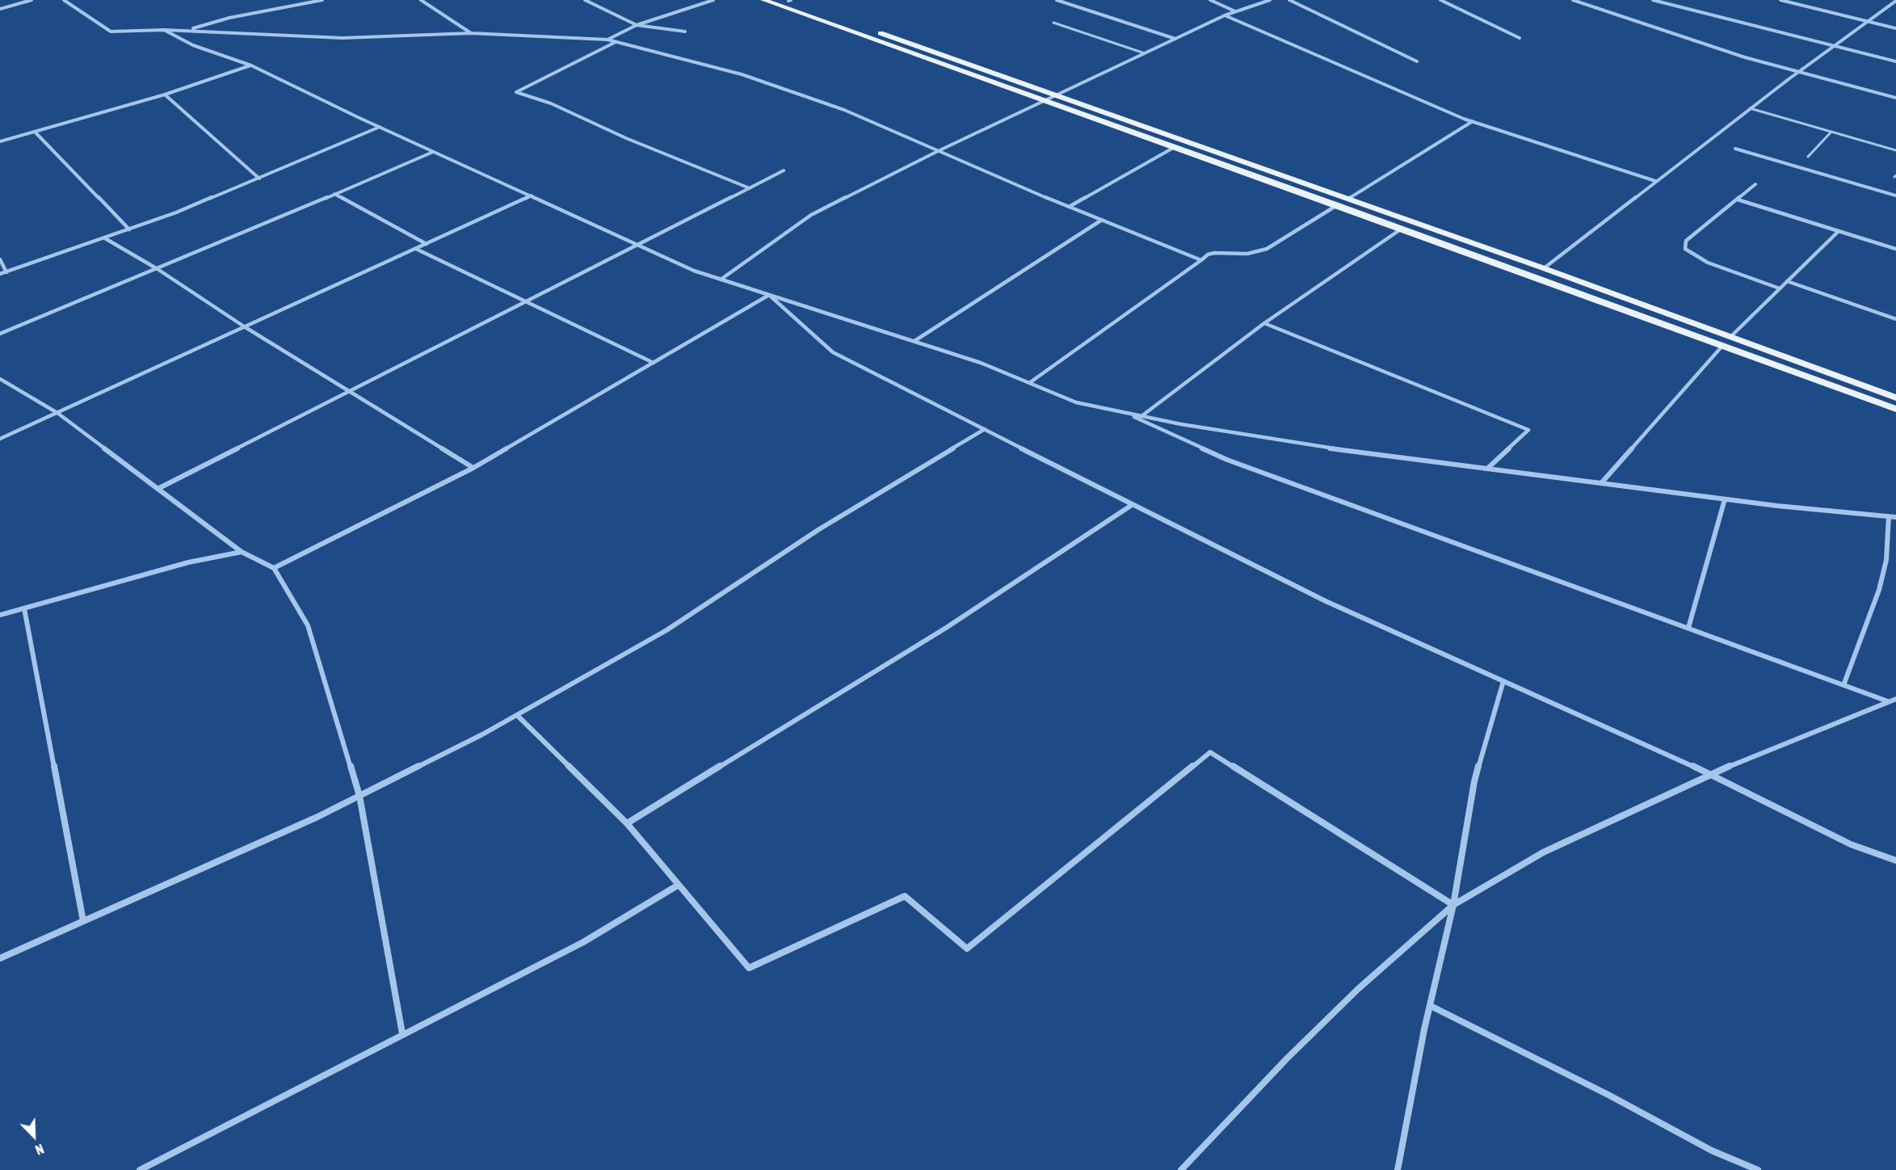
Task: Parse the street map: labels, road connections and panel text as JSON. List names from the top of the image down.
{
  "north": "bottom right"
}
